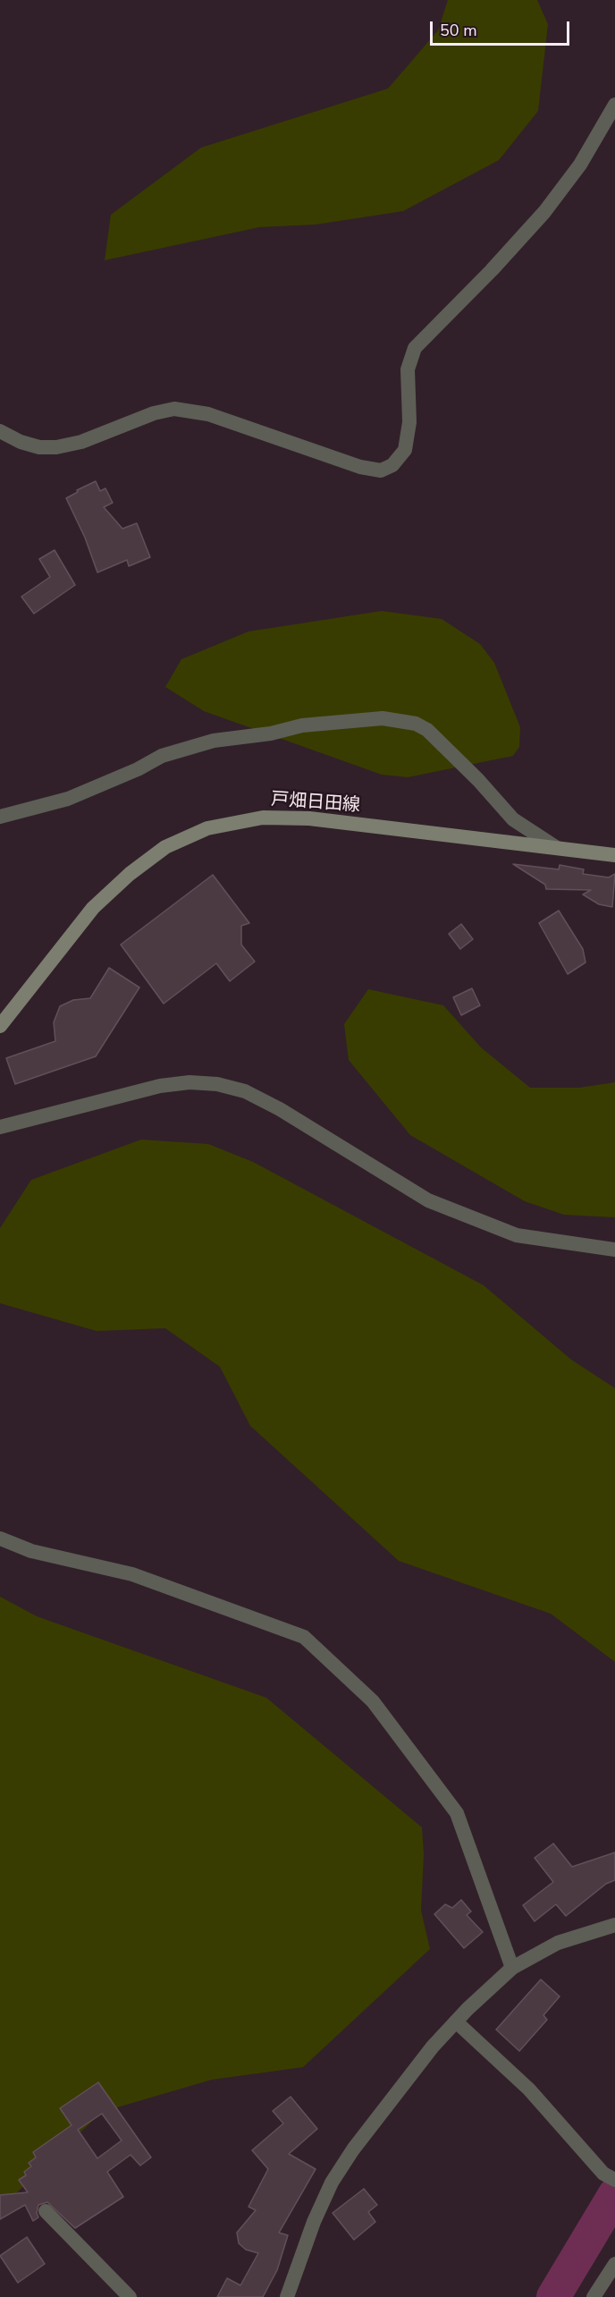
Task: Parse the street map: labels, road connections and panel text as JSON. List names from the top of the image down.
{
  "streets": {
    "main road": ["戸畑日田線"]
  },
  "scale_bar": "50 m"
}
